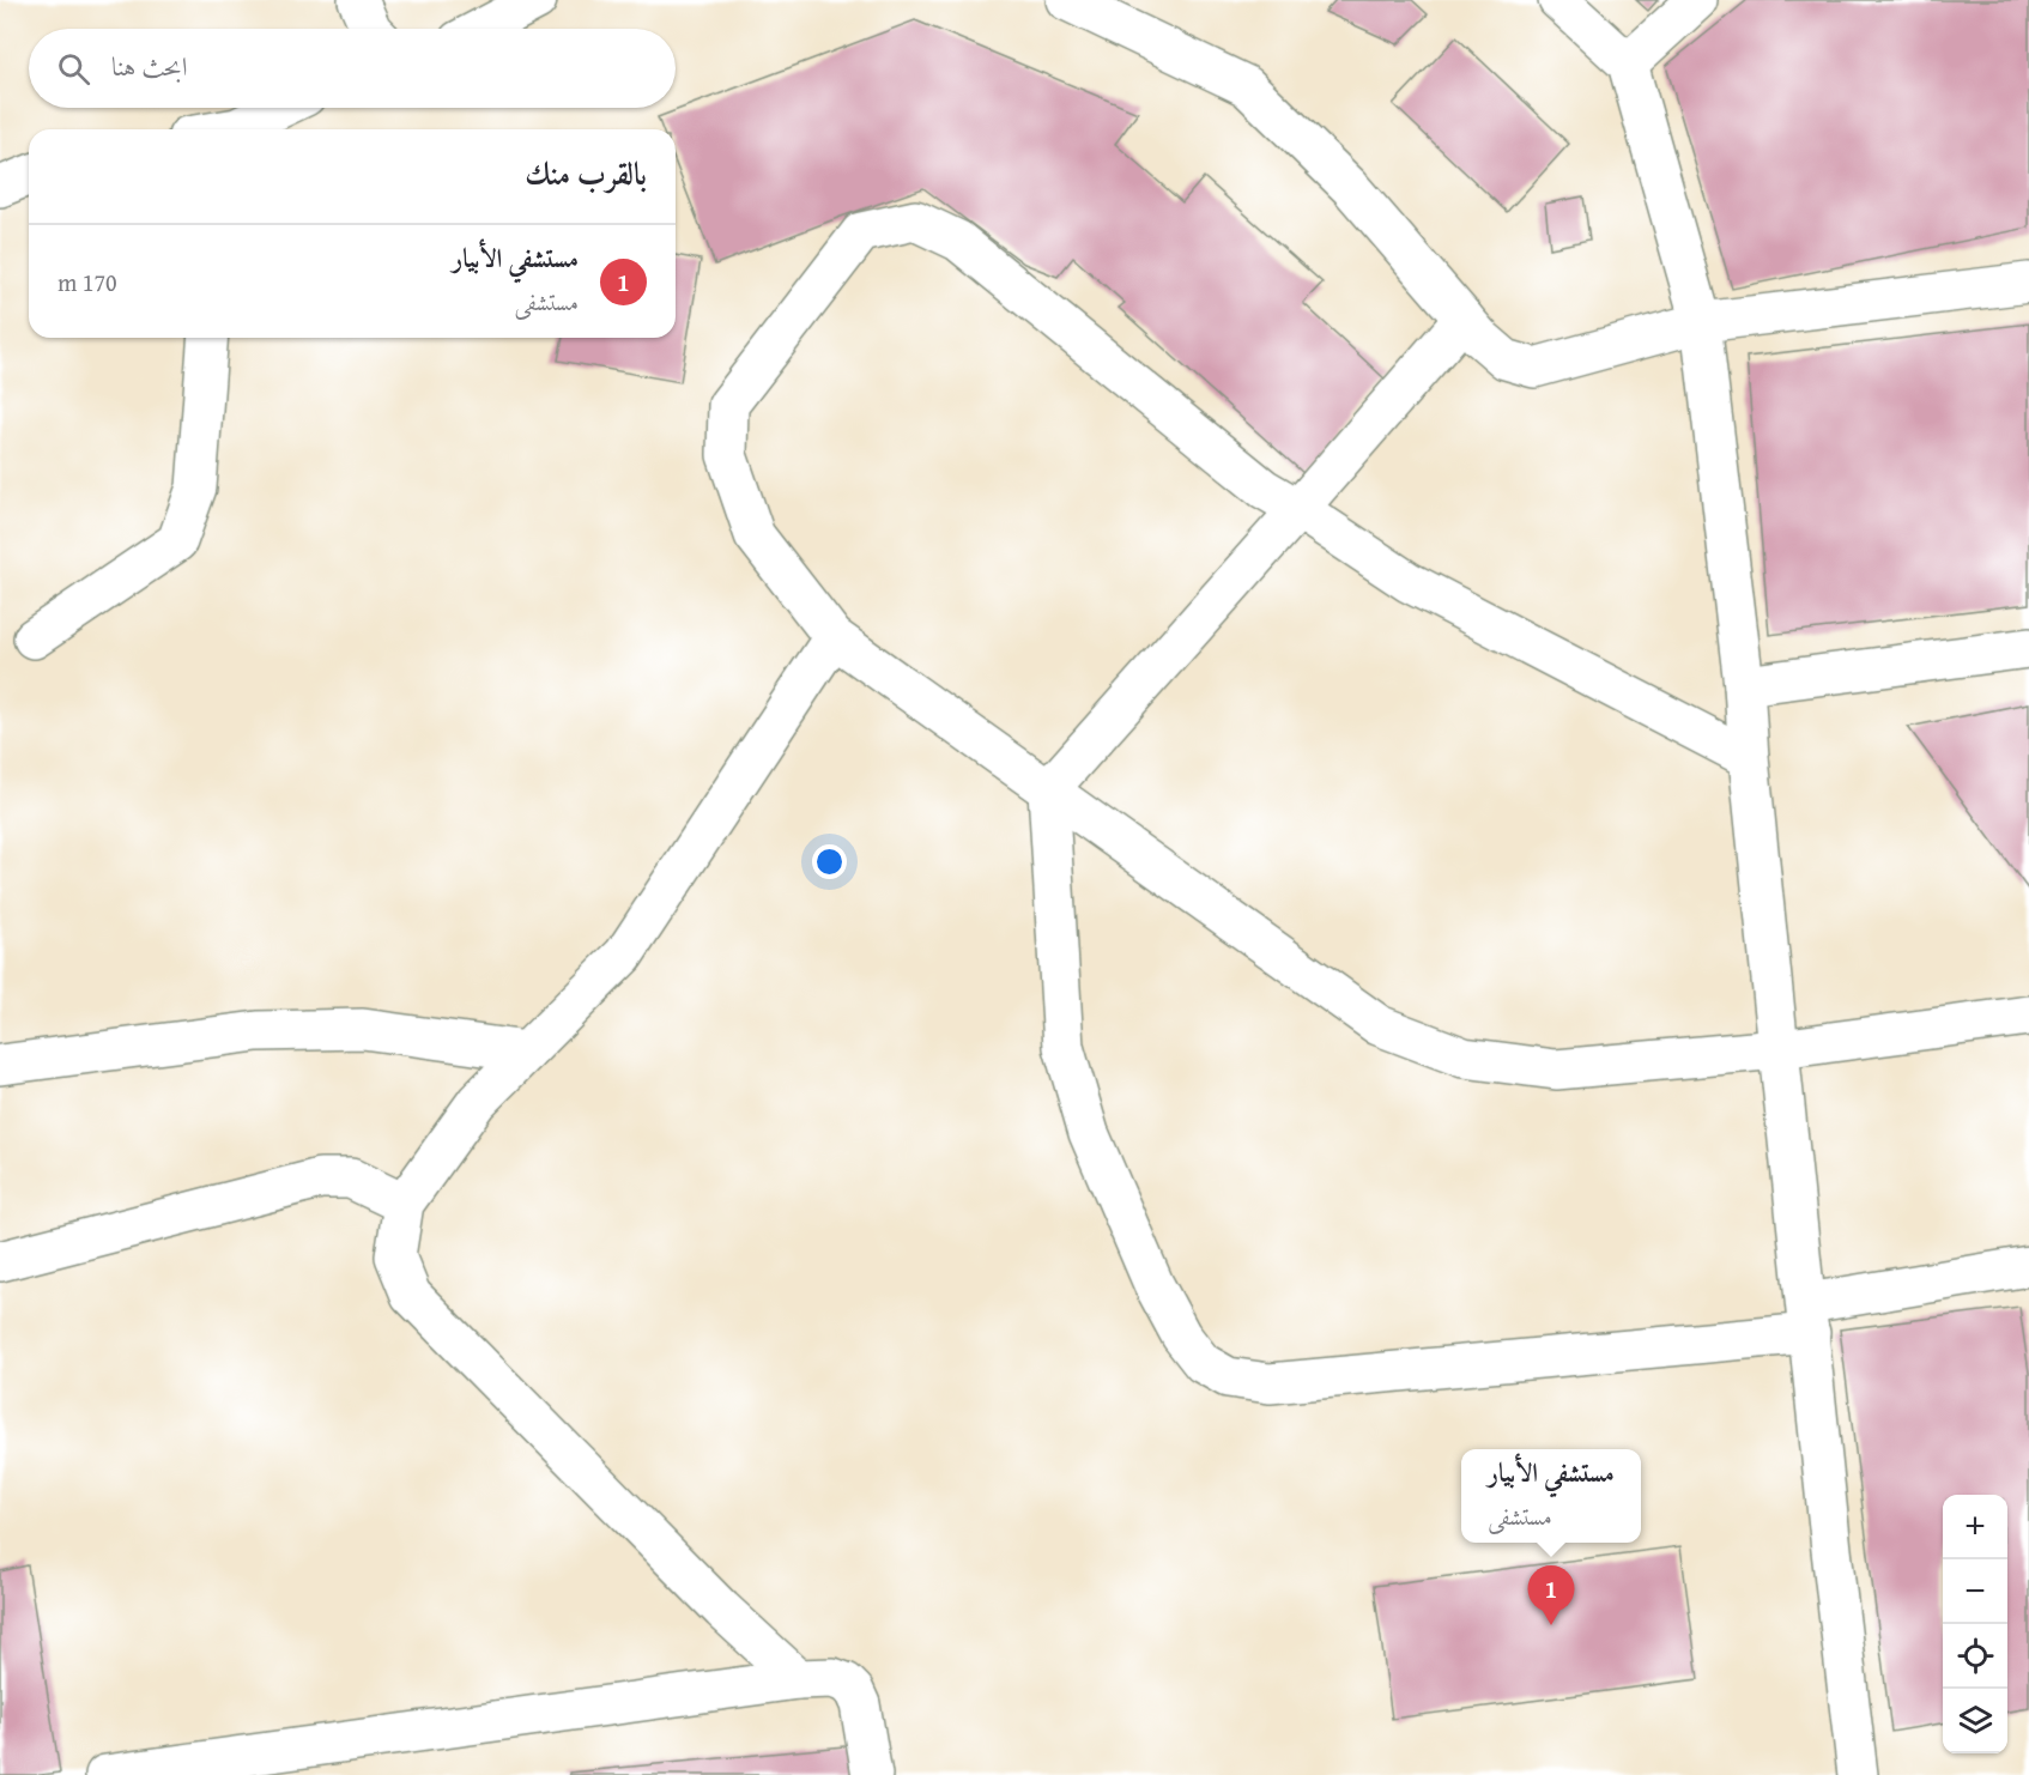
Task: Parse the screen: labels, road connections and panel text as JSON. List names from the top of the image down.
{
  "page": {
    "search": "ابحث هنا",
    "heading": "بالقرب منك",
    "list": [
      {
        "mark": "1",
        "name": "مستشفي الأبيار",
        "note": "مستشفى",
        "value": "170 m"
      }
    ],
    "popup": ["مستشفي الأبيار", "مستشفى"],
    "map_buttons": ["+", "−"],
    "pins": "1"
  }
}
